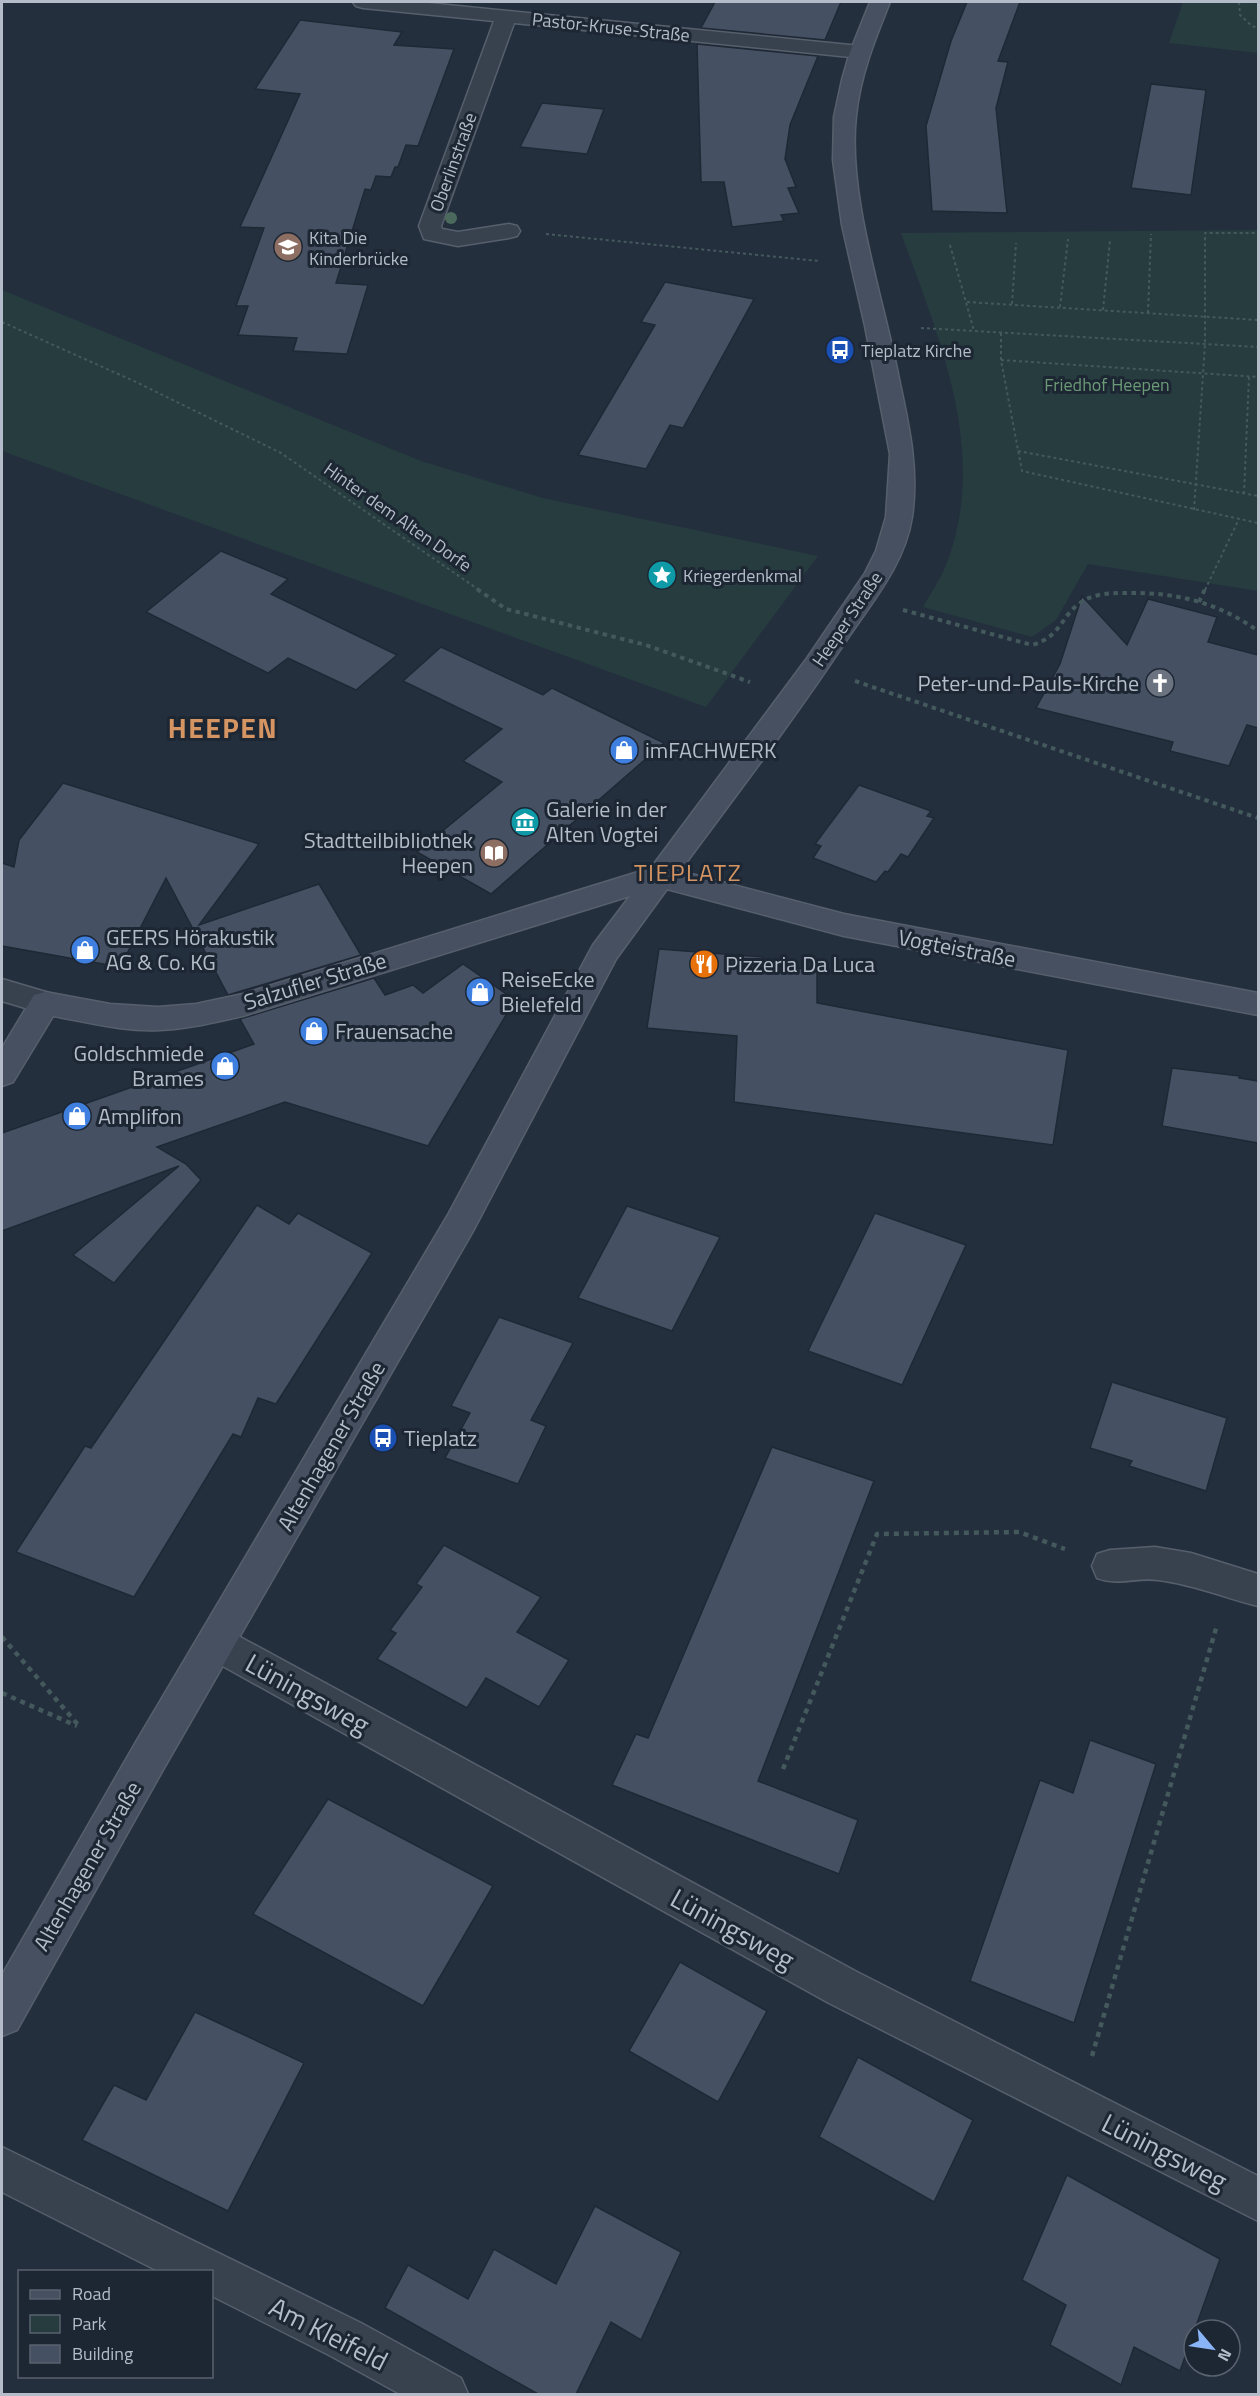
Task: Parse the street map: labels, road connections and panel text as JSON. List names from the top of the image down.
{
  "streets": {
    "main road": [
      "Heeper Straße",
      "Vogteistraße",
      "Salzufler Straße",
      "Altenhagener Straße"
    ],
    "street": [
      "Pastor-Kruse-Straße",
      "Oberlinstraße",
      "Lüningsweg",
      "Am Kleifeld"
    ],
    "path": ["Hinter dem Alten Dorfe"]
  },
  "crossings": [
    ["Pastor-Kruse-Straße", "Oberlinstraße"],
    ["Pastor-Kruse-Straße", "Heeper Straße"],
    ["Hinter dem Alten Dorfe", "Heeper Straße"],
    ["Heeper Straße", "Vogteistraße"],
    ["Heeper Straße", "Salzufler Straße"],
    ["Heeper Straße", "Altenhagener Straße"],
    ["Vogteistraße", "Salzufler Straße"],
    ["Vogteistraße", "Altenhagener Straße"],
    ["Salzufler Straße", "Altenhagener Straße"],
    ["Altenhagener Straße", "Lüningsweg"]
  ],
  "districts": ["HEEPEN", "TIEPLATZ"],
  "parks": ["Friedhof Heepen"],
  "places": {
    "school or university": ["Kita Die Kinderbrücke"],
    "bus stop": ["Tieplatz Kirche", "Tieplatz"],
    "place": ["Kriegerdenkmal"],
    "church": ["Peter-und-Pauls-Kirche"],
    "shop": [
      "imFACHWERK",
      "GEERS Hörakustik AG & Co. KG",
      "ReiseEcke Bielefeld",
      "Frauensache",
      "Goldschmiede Brames",
      "Amplifon"
    ],
    "museum": ["Galerie in der Alten Vogtei"],
    "library": ["Stadtteilbibliothek Heepen"],
    "restaurant": ["Pizzeria Da Luca"]
  },
  "legend": ["Road", "Park", "Building"],
  "north": "bottom right"
}
